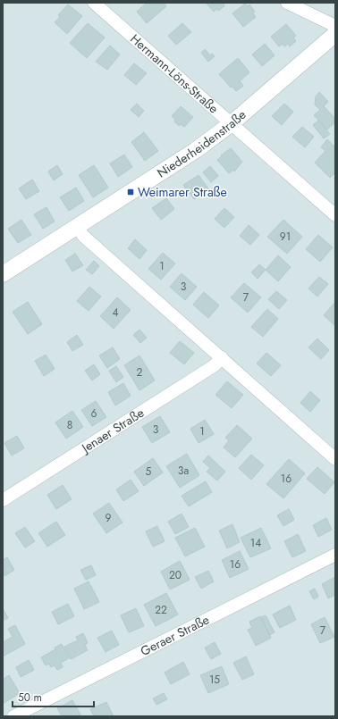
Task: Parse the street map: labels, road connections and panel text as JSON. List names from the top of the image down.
{
  "streets": {
    "street": [
      "Hermann-Löns-Straße",
      "Niederheidenstraße",
      "Jenaer Straße",
      "Geraer Straße"
    ]
  },
  "crossings": [
    ["Hermann-Löns-Straße", "Niederheidenstraße"]
  ],
  "places": {
    "transit": ["Weimarer Straße"]
  },
  "house_numbers": [
    "91",
    "1",
    "3",
    "7",
    "4",
    "2",
    "6",
    "8",
    "3",
    "1",
    "3a",
    "5",
    "16",
    "9",
    "14",
    "16",
    "20",
    "22",
    "7",
    "15"
  ],
  "scale_bar": "50 m"
}
